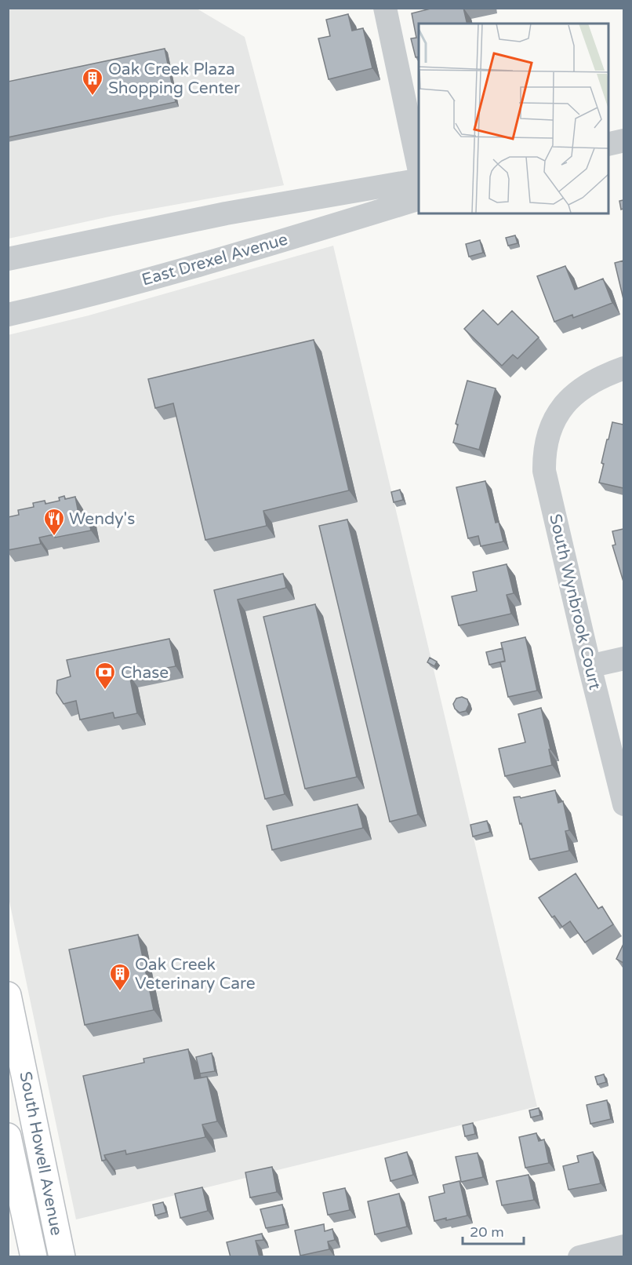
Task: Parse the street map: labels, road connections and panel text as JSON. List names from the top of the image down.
{
  "streets": {
    "main road": ["South Howell Avenue"],
    "street": ["East Drexel Avenue", "South Wynbrook Court"]
  },
  "places": {
    "building": ["Oak Creek Plaza Shopping Center", "Oak Creek Veterinary Care"],
    "restaurant": ["Wendy's"],
    "bank": ["Chase"]
  },
  "scale_bar": "20 m"
}
